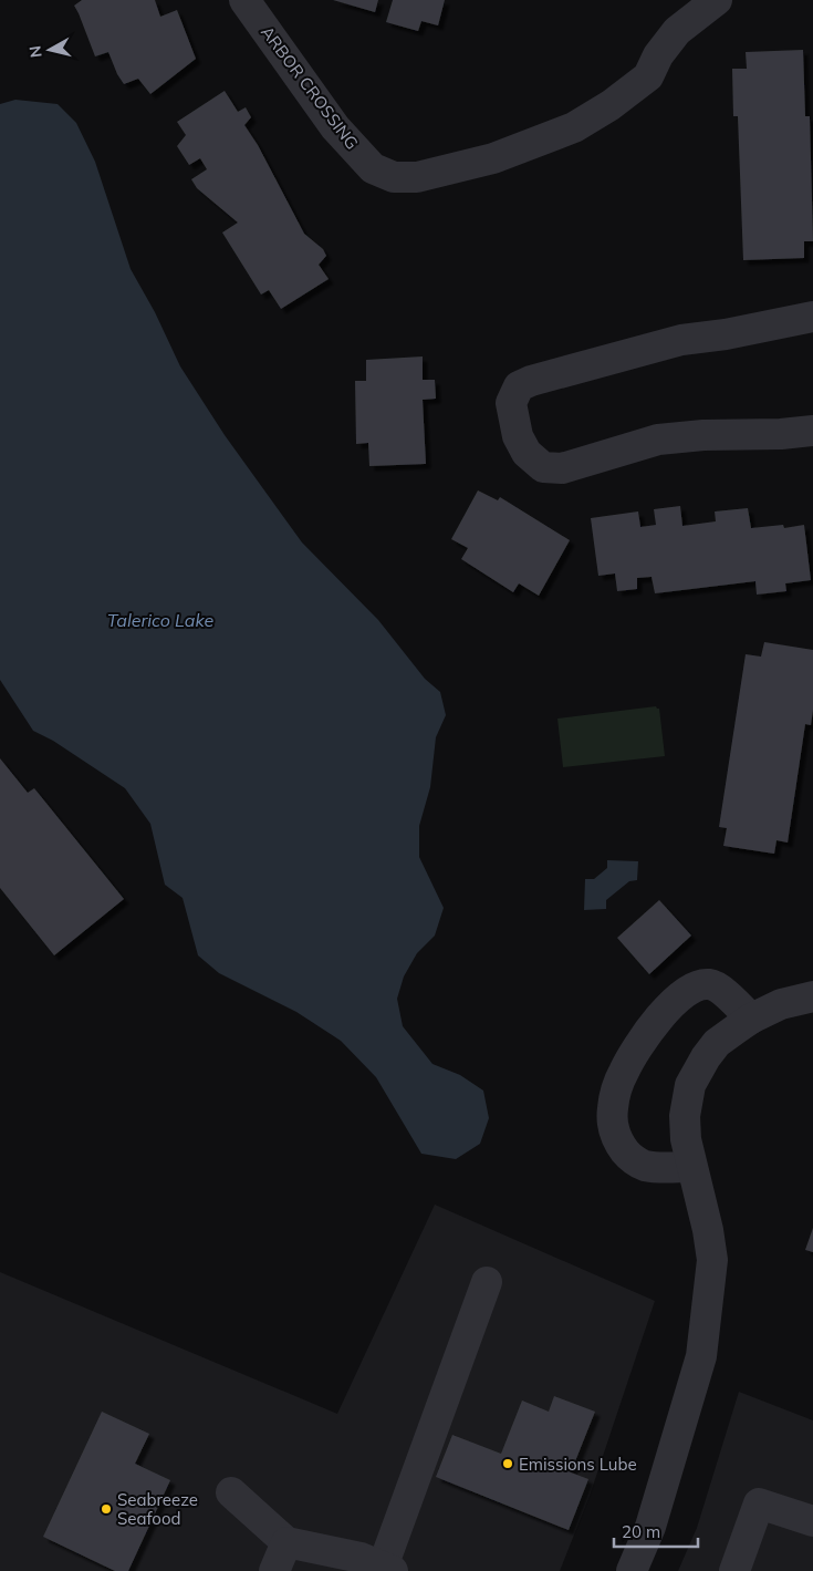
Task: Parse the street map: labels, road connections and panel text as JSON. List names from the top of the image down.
{
  "streets": {
    "street": ["ARBOR CROSSING"]
  },
  "water": ["Talerico Lake"],
  "places": ["Emissions Lube", "Seabreeze Seafood"],
  "scale_bar": "20 m",
  "north": "left"
}
